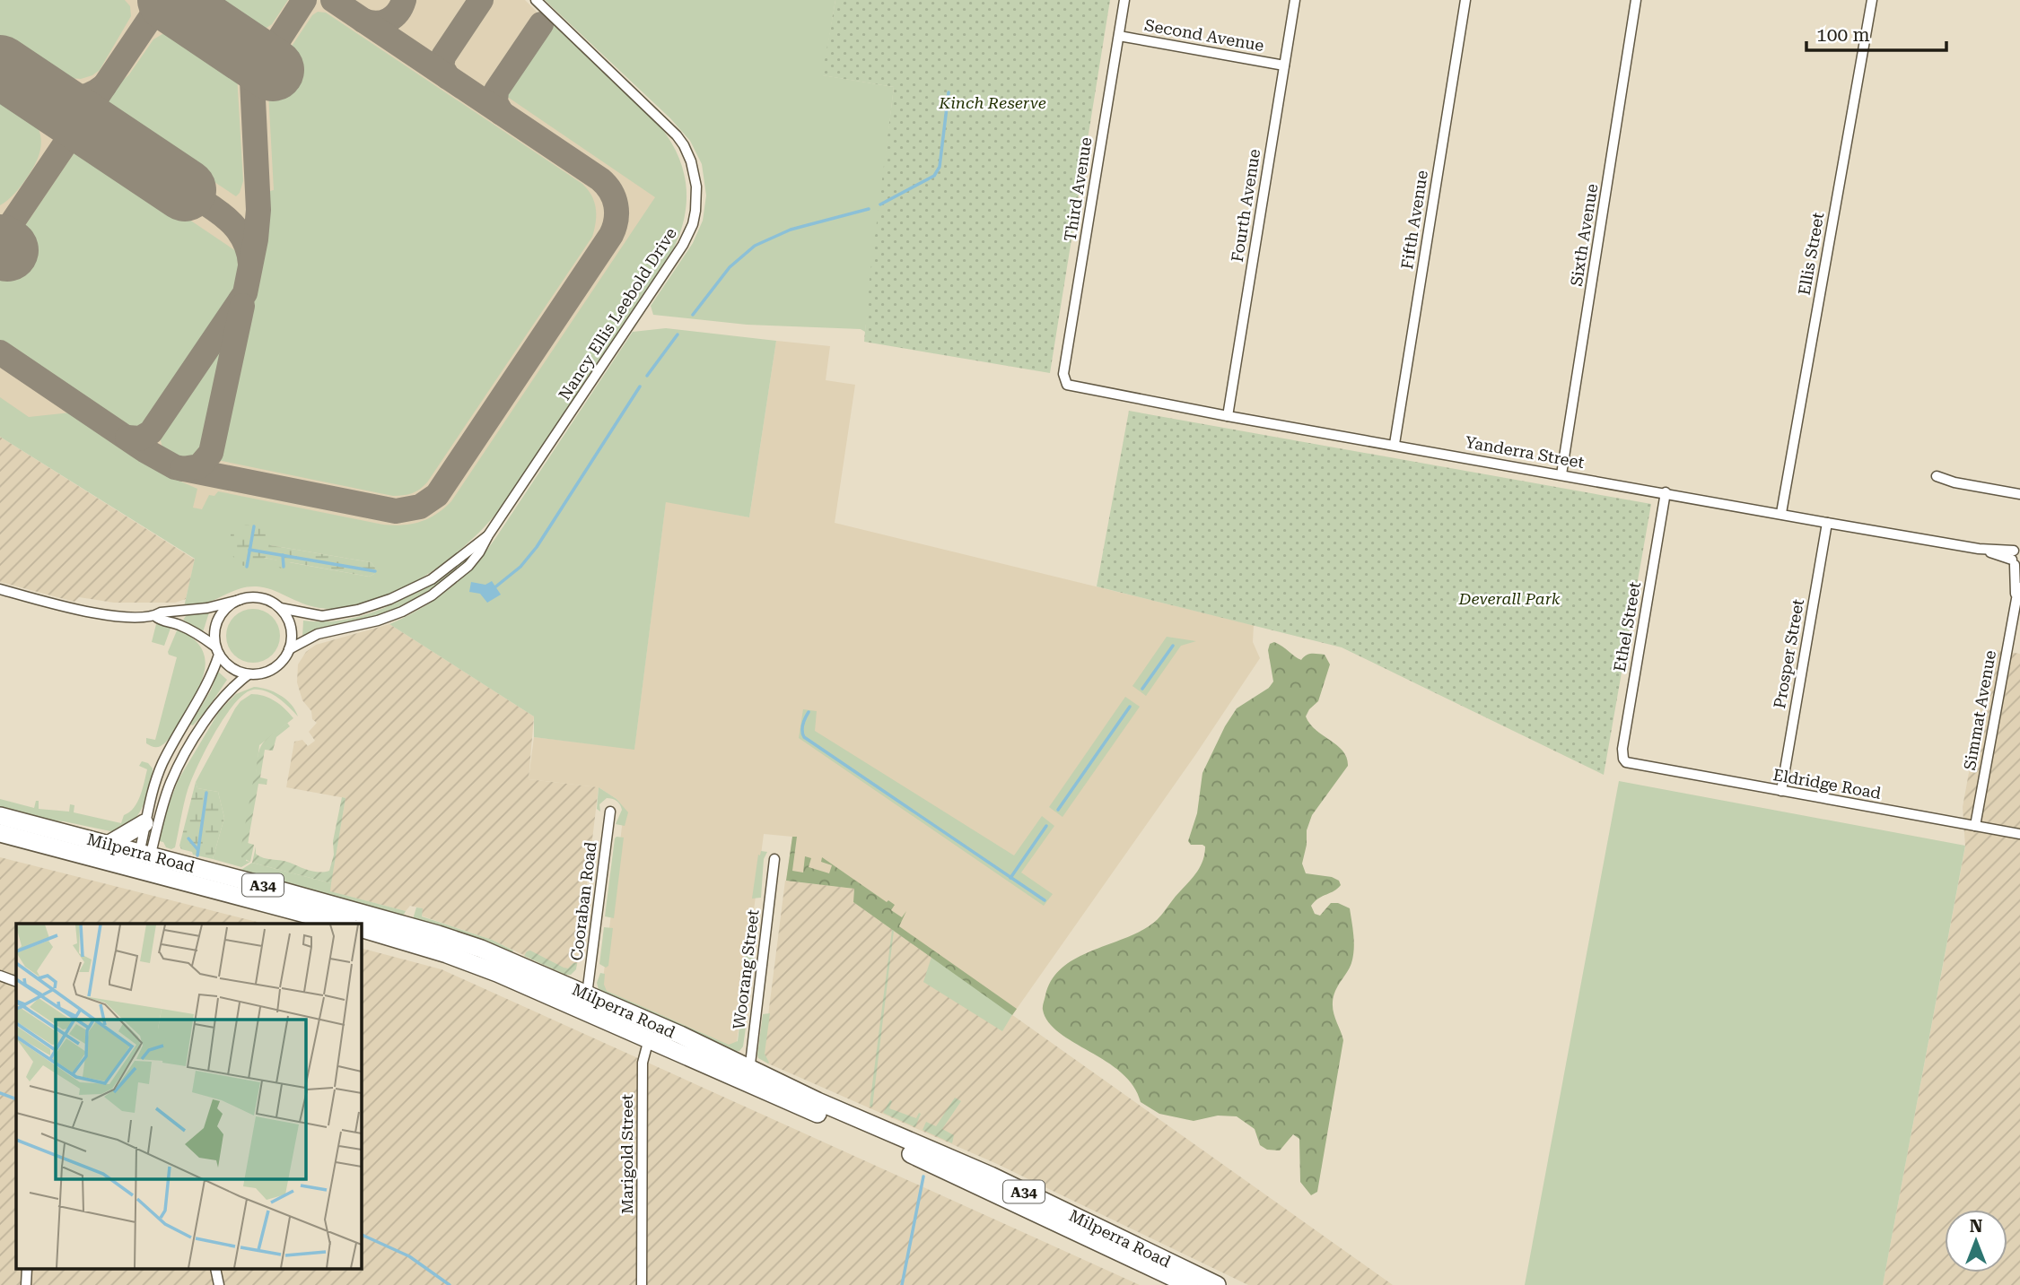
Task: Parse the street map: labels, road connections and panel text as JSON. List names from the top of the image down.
{
  "streets": {
    "highway": ["Milperra Road", "A34"],
    "street": [
      "Second Avenue",
      "Third Avenue",
      "Fourth Avenue",
      "Fifth Avenue",
      "Sixth Avenue",
      "Ellis Street",
      "Nancy Ellis Leebold Drive",
      "Yanderra Street",
      "Ethel Street",
      "Prosper Street",
      "Simmat Avenue",
      "Eldridge Road",
      "Cooraban Road",
      "Woorang Street",
      "Marigold Street"
    ]
  },
  "crossings": [
    ["Second Avenue", "Third Avenue"],
    ["Second Avenue", "Fourth Avenue"],
    ["Third Avenue", "Yanderra Street"],
    ["Fourth Avenue", "Yanderra Street"],
    ["Fifth Avenue", "Yanderra Street"],
    ["Sixth Avenue", "Yanderra Street"],
    ["Ellis Street", "Yanderra Street"],
    ["Yanderra Street", "Ethel Street"],
    ["Yanderra Street", "Prosper Street"],
    ["Yanderra Street", "Simmat Avenue"],
    ["Ethel Street", "Eldridge Road"],
    ["Prosper Street", "Eldridge Road"],
    ["Simmat Avenue", "Eldridge Road"],
    ["Milperra Road", "Cooraban Road"],
    ["Milperra Road", "Woorang Street"],
    ["Milperra Road", "Marigold Street"]
  ],
  "parks": ["Kinch Reserve", "Deverall Park"],
  "scale_bar": "100 m",
  "north": "top"
}
